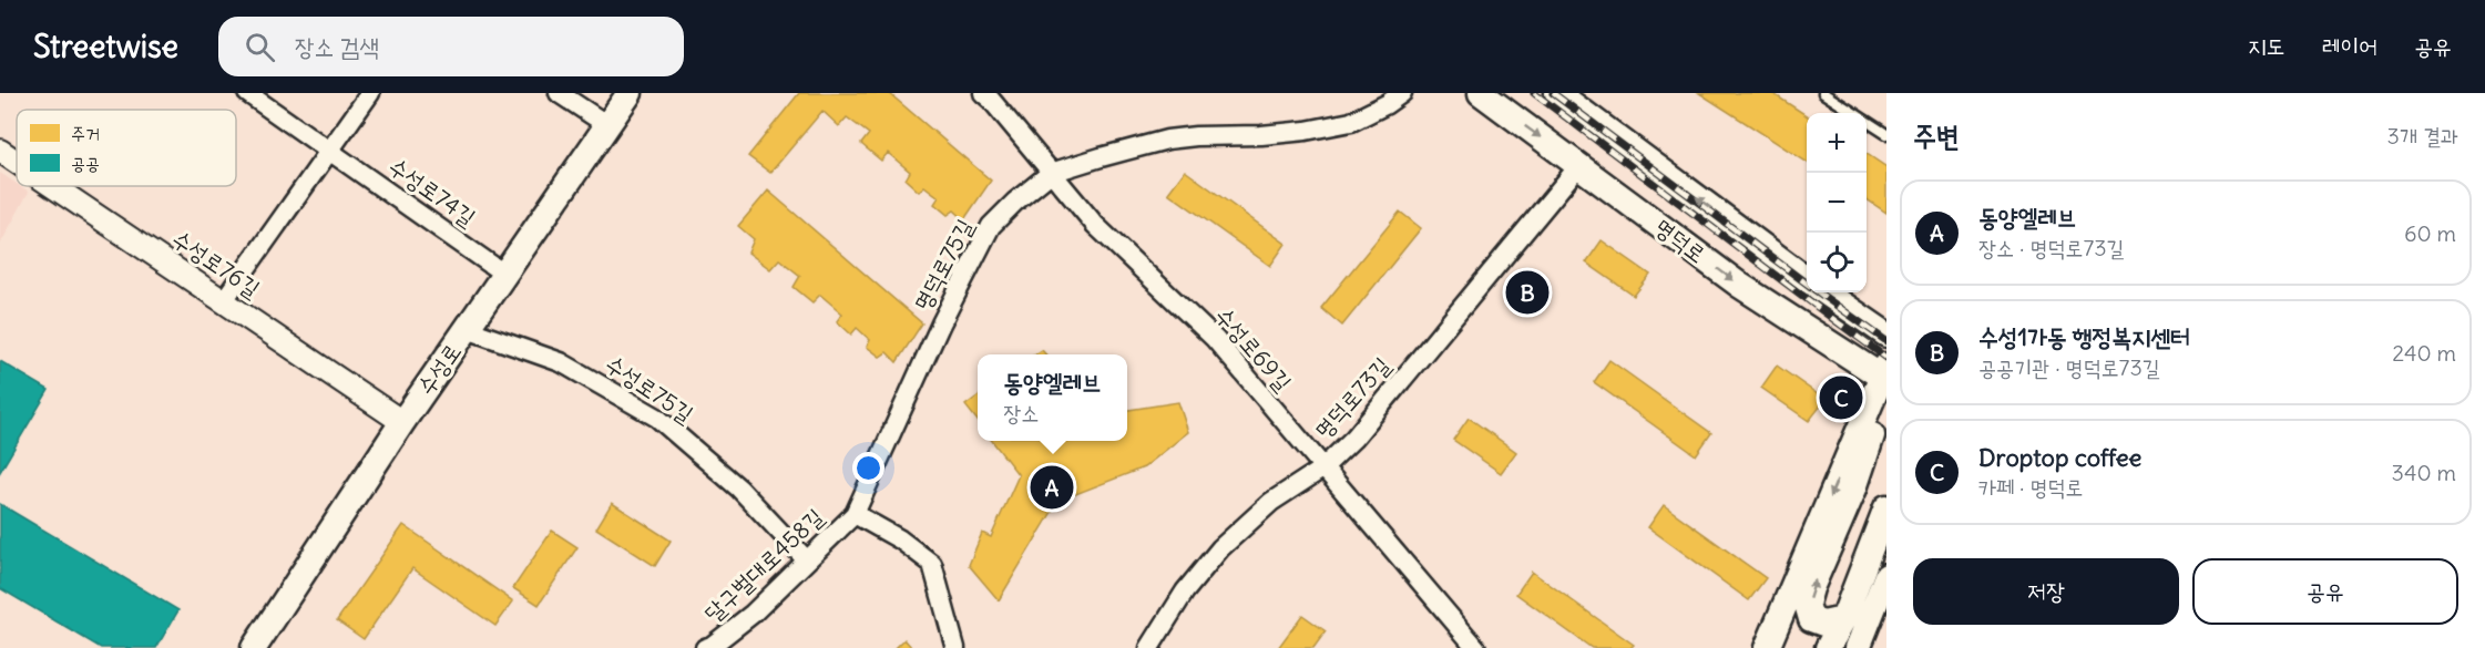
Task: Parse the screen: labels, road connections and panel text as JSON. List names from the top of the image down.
{
  "streets": {
    "main road": ["명덕로", "수성로"],
    "street": [
      "수성로74길",
      "수성로76길",
      "명덕로75길",
      "수성로69길",
      "수성로75길",
      "명덕로73길",
      "달구벌대로458길"
    ]
  },
  "crossings": [
    ["수성로74길", "수성로"],
    ["명덕로", "명덕로73길"],
    ["수성로76길", "수성로"],
    ["명덕로75길", "수성로69길"],
    ["명덕로75길", "달구벌대로458길"],
    ["수성로69길", "명덕로73길"],
    ["수성로", "수성로75길"],
    ["수성로75길", "달구벌대로458길"]
  ],
  "legend": ["주거", "공공"],
  "page": {
    "header": "Streetwise",
    "search": "장소 검색",
    "nav": ["지도", "레이어", "공유"],
    "heading": ["주변", "3개 결과"],
    "map_buttons": ["+", "−"],
    "list": [
      {
        "mark": "A",
        "name": "동양엘레브",
        "note": "장소 · 명덕로73길",
        "value": "60 m"
      },
      {
        "mark": "B",
        "name": "수성1가동 행정복지센터",
        "note": "공공기관 · 명덕로73길",
        "value": "240 m"
      },
      {
        "mark": "C",
        "name": "Droptop coffee",
        "note": "카페 · 명덕로",
        "value": "340 m"
      }
    ],
    "pins": ["B", "C", "A"],
    "popup": ["동양엘레브", "장소"],
    "buttons": ["저장", "공유"]
  }
}
